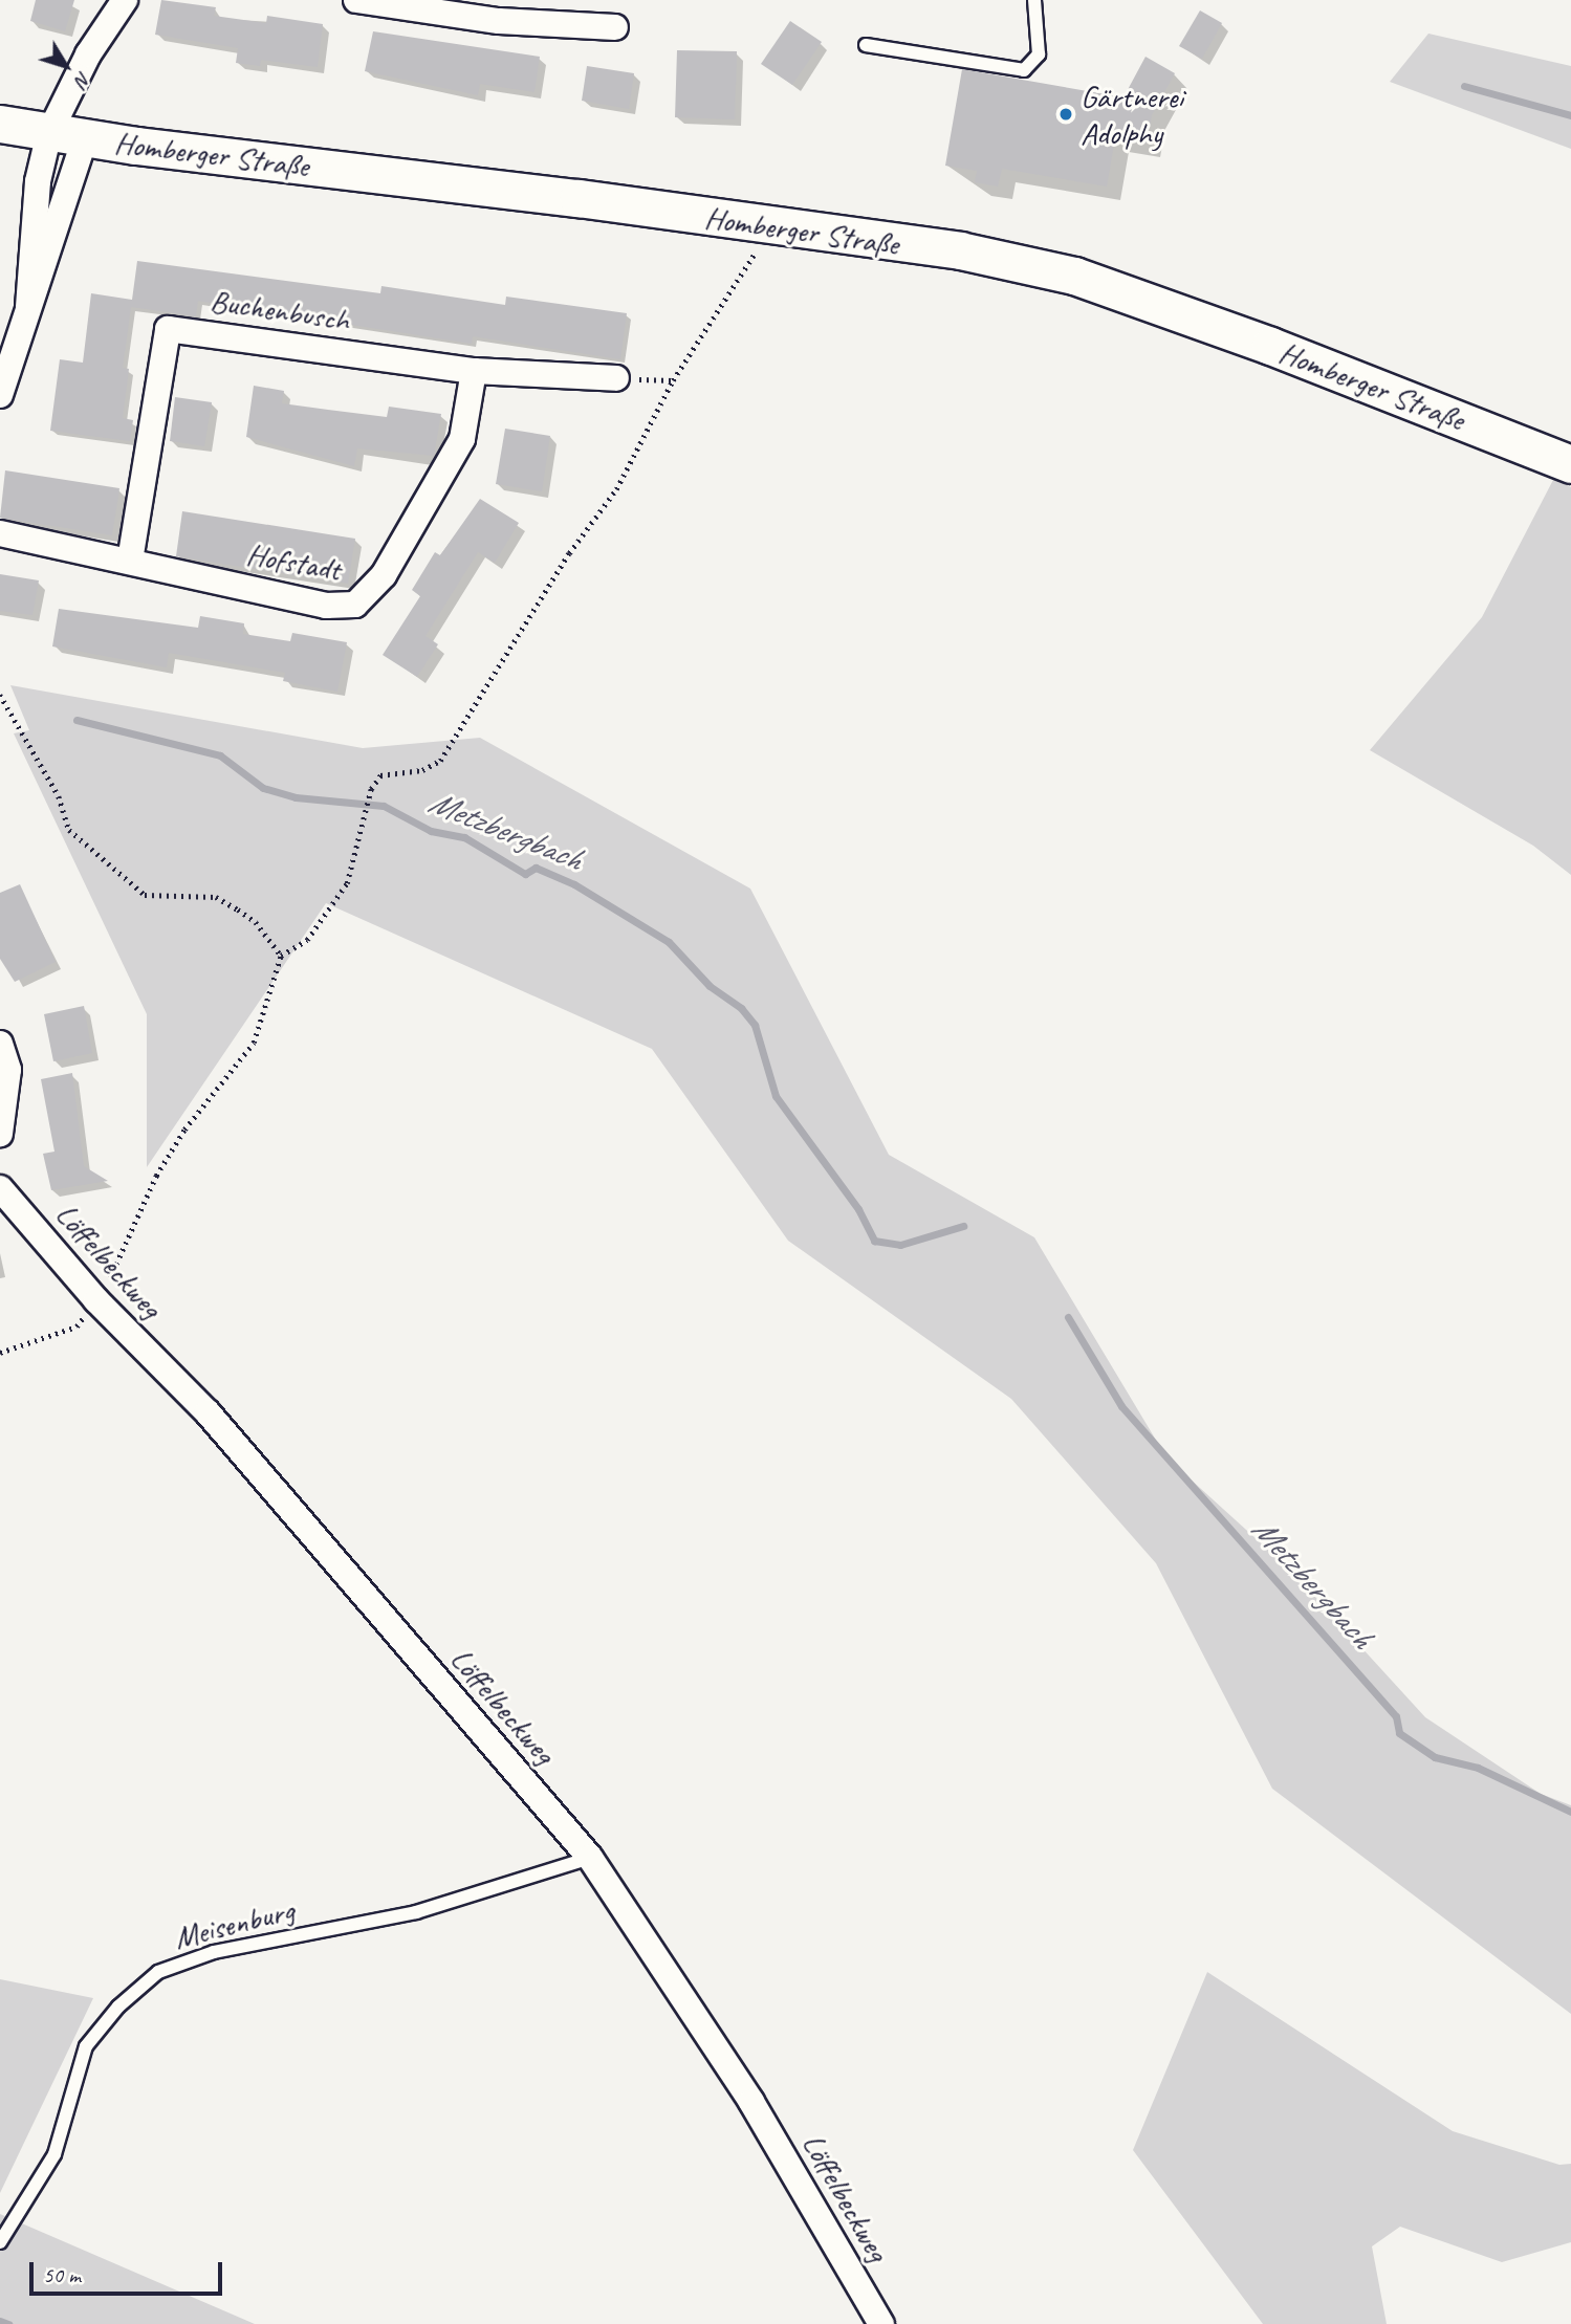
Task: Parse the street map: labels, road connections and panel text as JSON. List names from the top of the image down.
{
  "streets": {
    "main road": ["Homberger Straße"],
    "street": ["Buchenbusch", "Hofstadt", "Löffelbeckweg"],
    "lane": ["Meisenburg"]
  },
  "crossings": [
    ["Buchenbusch", "Hofstadt"],
    ["Löffelbeckweg", "Meisenburg"]
  ],
  "water": ["Metzbergbach"],
  "places": ["Gärtnerei Adolphy"],
  "scale_bar": "50 m",
  "north": "bottom right"
}
